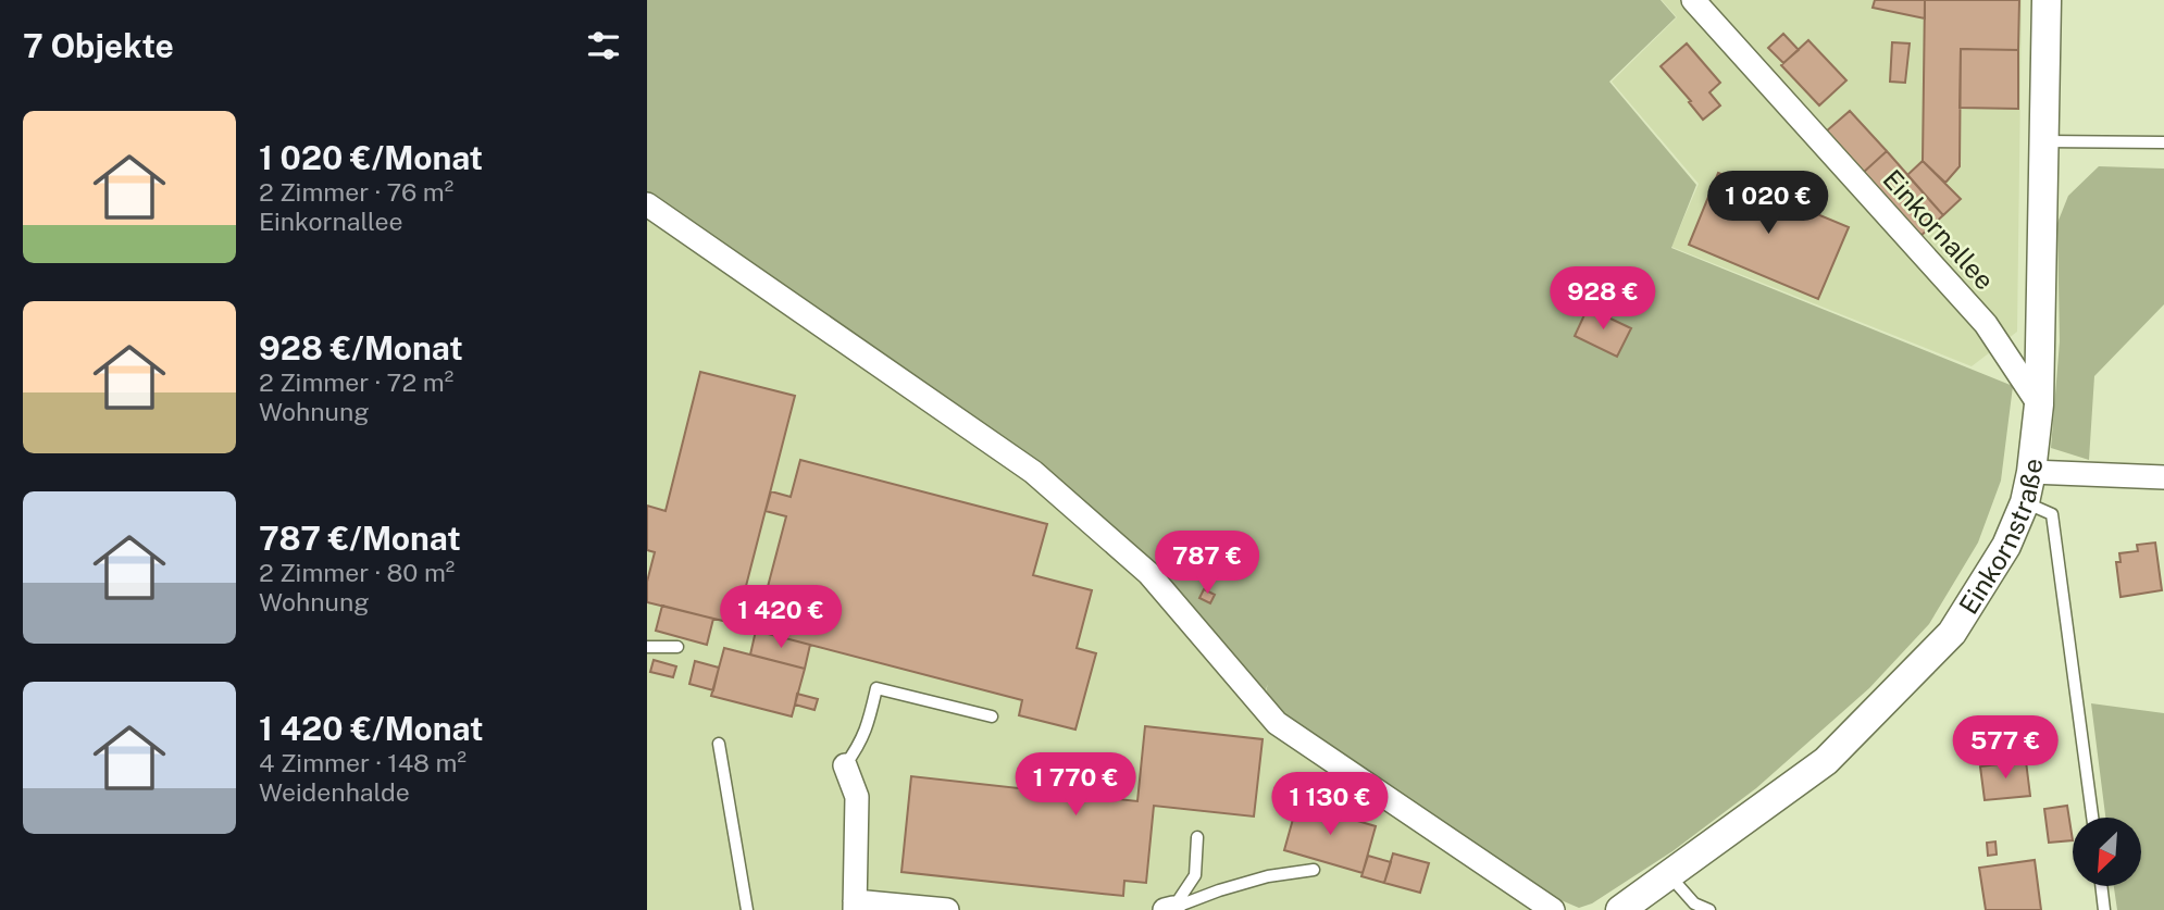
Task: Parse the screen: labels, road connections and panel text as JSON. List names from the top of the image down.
{
  "streets": {
    "street": ["Einkornallee", "Einkornstraße"]
  },
  "crossings": [
    ["Einkornallee", "Einkornstraße"]
  ],
  "north": "bottom left",
  "page": {
    "heading": "7 Objekte",
    "list": [
      {
        "name": "1 020 €/Monat",
        "note": "2 Zimmer · 76 m² · Einkornallee"
      },
      {
        "name": "928 €/Monat",
        "note": "2 Zimmer · 72 m² · Wohnung"
      },
      {
        "name": "787 €/Monat",
        "note": "2 Zimmer · 80 m² · Wohnung"
      },
      {
        "name": "1 420 €/Monat",
        "note": "4 Zimmer · 148 m² · Weidenhalde"
      }
    ],
    "price": [
      "1 020 €",
      "928 €",
      "787 €",
      "1 420 €",
      "577 €",
      "1 770 €",
      "1 130 €"
    ]
  }
}
